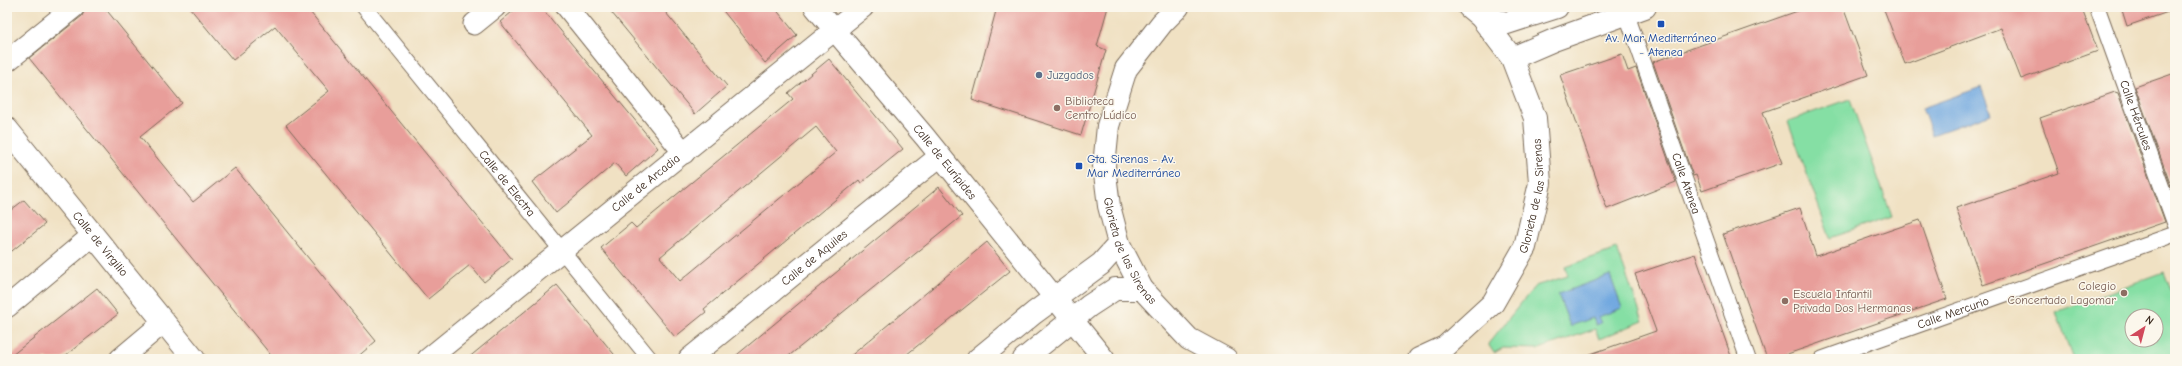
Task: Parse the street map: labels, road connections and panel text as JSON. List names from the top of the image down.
{
  "streets": {
    "street": [
      "Calle Hércules",
      "Calle de Eurípides",
      "Calle de Electra",
      "Calle de Arcadia",
      "Calle Atenea",
      "Glorieta de las Sirenas",
      "Calle de Virgilio",
      "Calle de Aquiles",
      "Calle Mercurio"
    ]
  },
  "crossings": [
    ["Calle de Eurípides", "Calle de Arcadia"],
    ["Calle de Eurípides", "Calle de Aquiles"],
    ["Calle de Electra", "Calle de Arcadia"]
  ],
  "places": {
    "transit": ["Av. Mar Mediterráneo - Atenea", "Gta. Sirenas - Av. Mar Mediterráneo"],
    "other": [
      "Juzgados",
      "Biblioteca Centro Lúdico",
      "Colegio Concertado Lagomar",
      "Escuela Infantil Privada Dos Hermanas"
    ]
  },
  "north": "top right"
}
